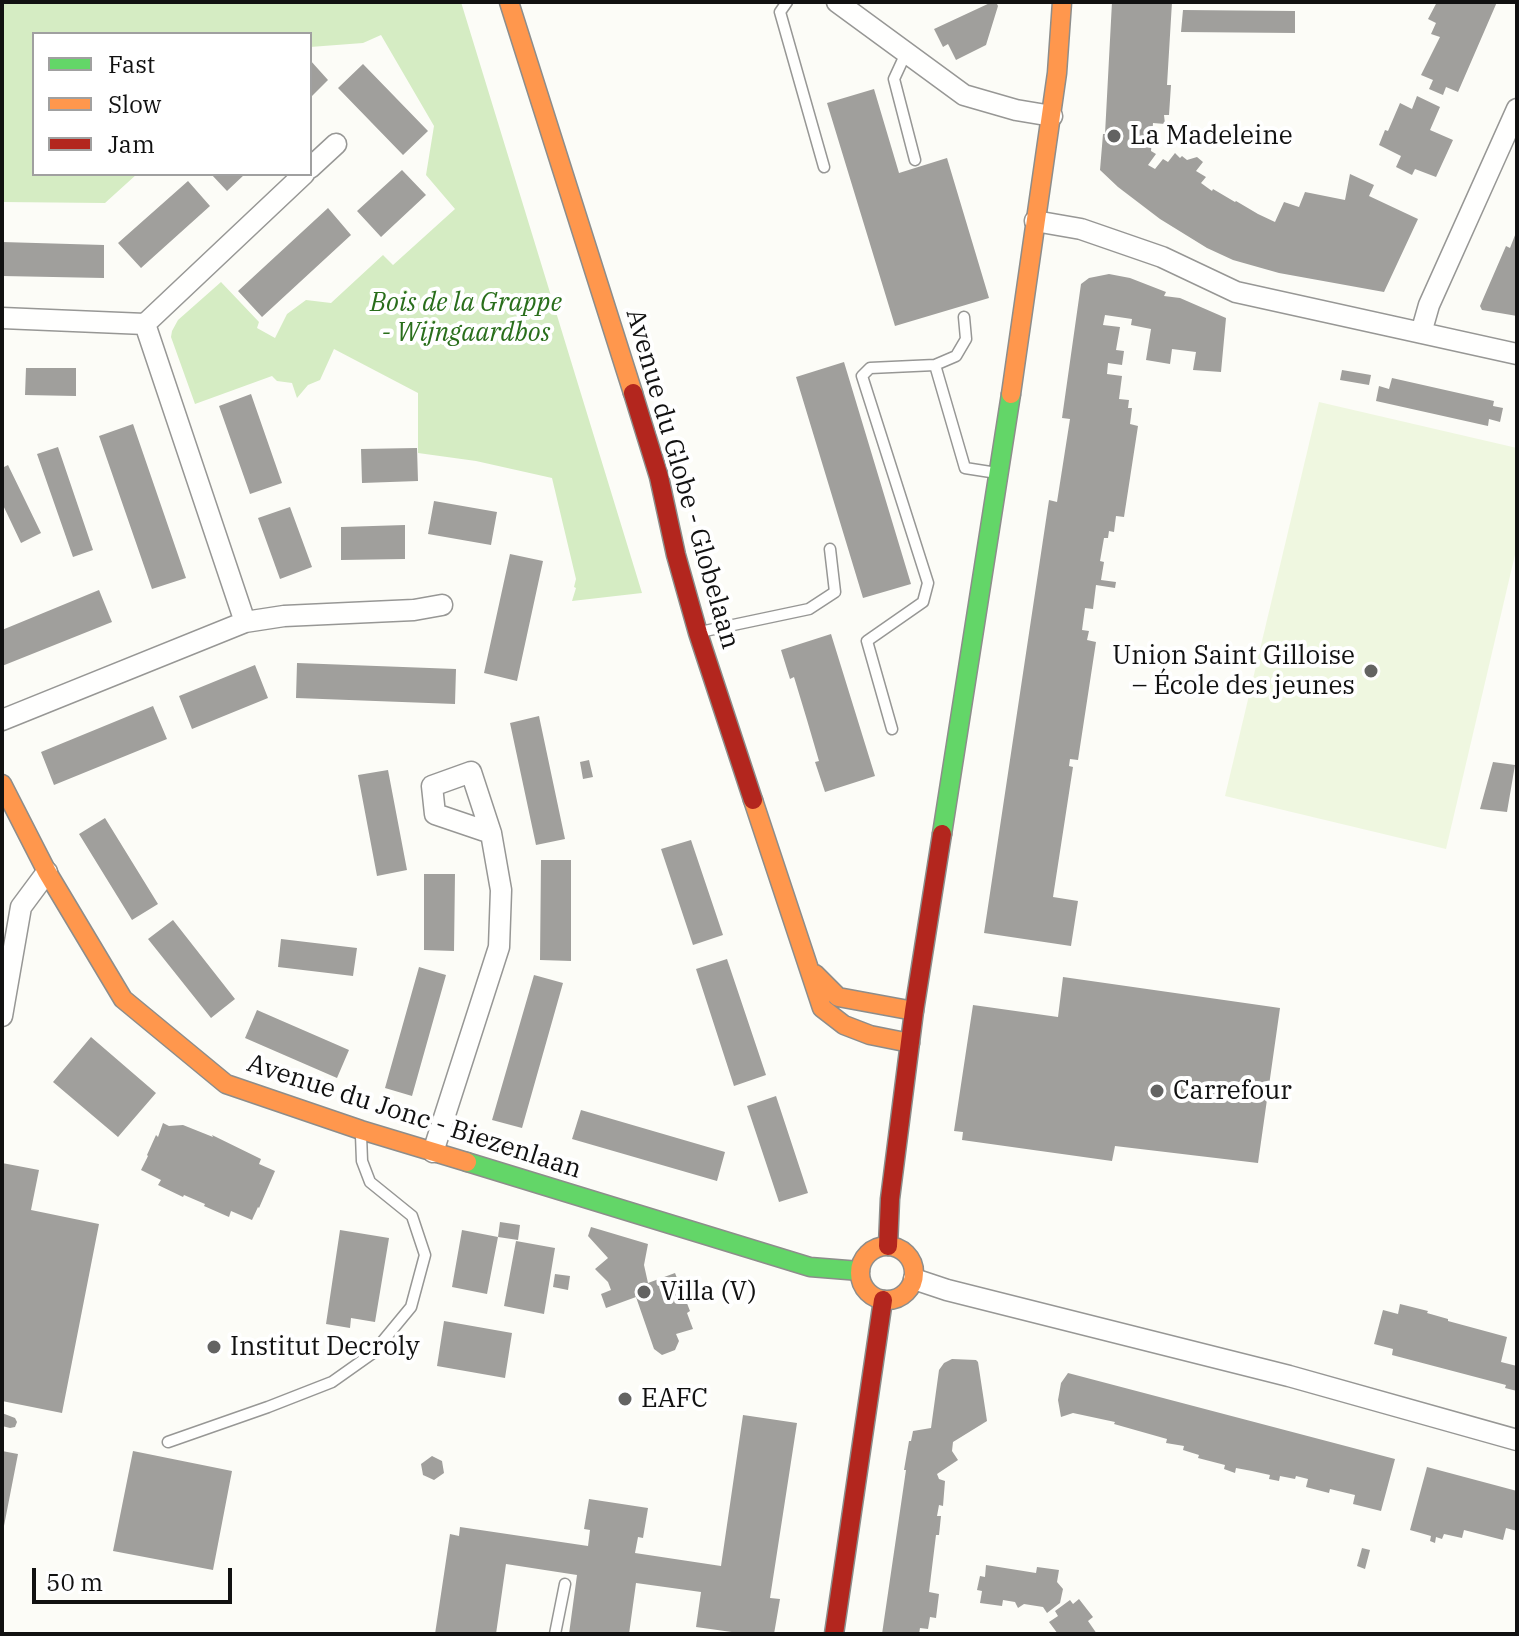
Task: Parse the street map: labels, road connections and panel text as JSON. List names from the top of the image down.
{
  "streets": {
    "street": ["Avenue du Globe - Globelaan", "Avenue du Jonc - Biezenlaan"]
  },
  "parks": ["Bois de la Grappe - Wijngaardbos"],
  "places": [
    "La Madeleine",
    "Union Saint Gilloise – École des jeunes",
    "Carrefour",
    "Villa (V)",
    "Institut Decroly",
    "EAFC"
  ],
  "legend": ["Fast", "Slow", "Jam"],
  "scale_bar": "50 m"
}
